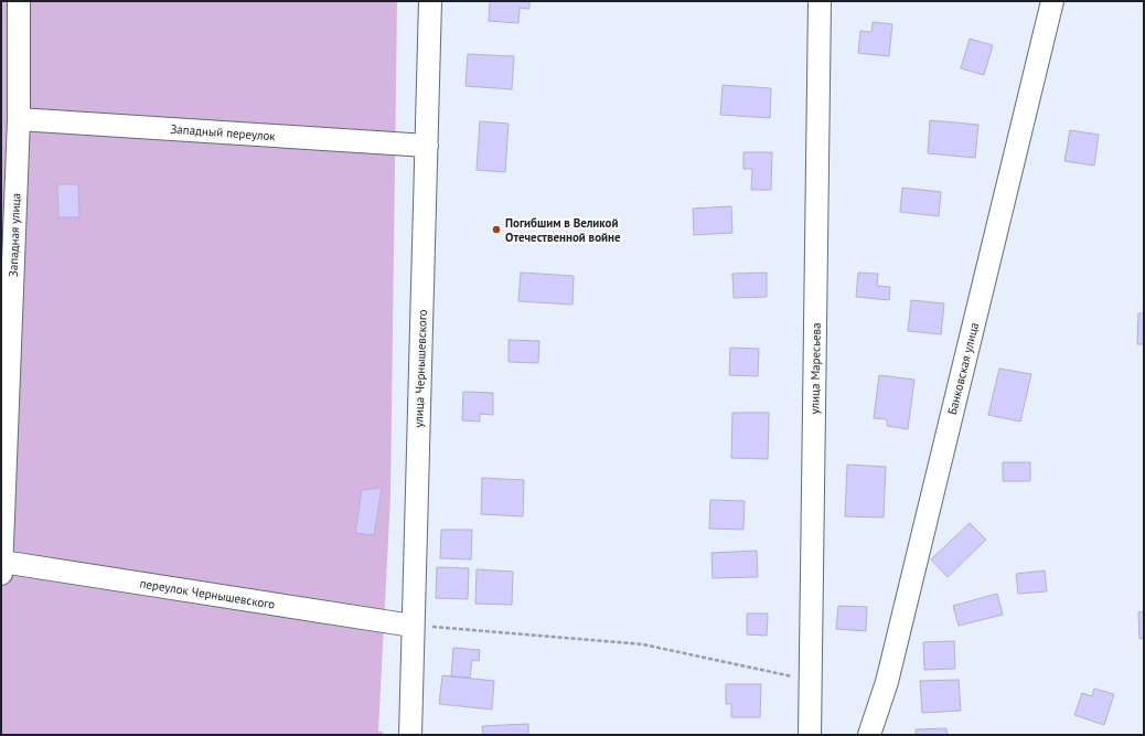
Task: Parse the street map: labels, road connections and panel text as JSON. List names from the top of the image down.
{
  "streets": {
    "street": [
      "Западный переулок",
      "Западная улица",
      "улица Чернышевского",
      "улица Маресьева",
      "Банковская улица",
      "переулок Чернышевского"
    ]
  },
  "crossings": [
    ["Западный переулок", "Западная улица"],
    ["Западный переулок", "улица Чернышевского"],
    ["Западная улица", "переулок Чернышевского"],
    ["улица Чернышевского", "переулок Чернышевского"]
  ],
  "places": ["Погибшим в Великой Отечественной войне"]
}
